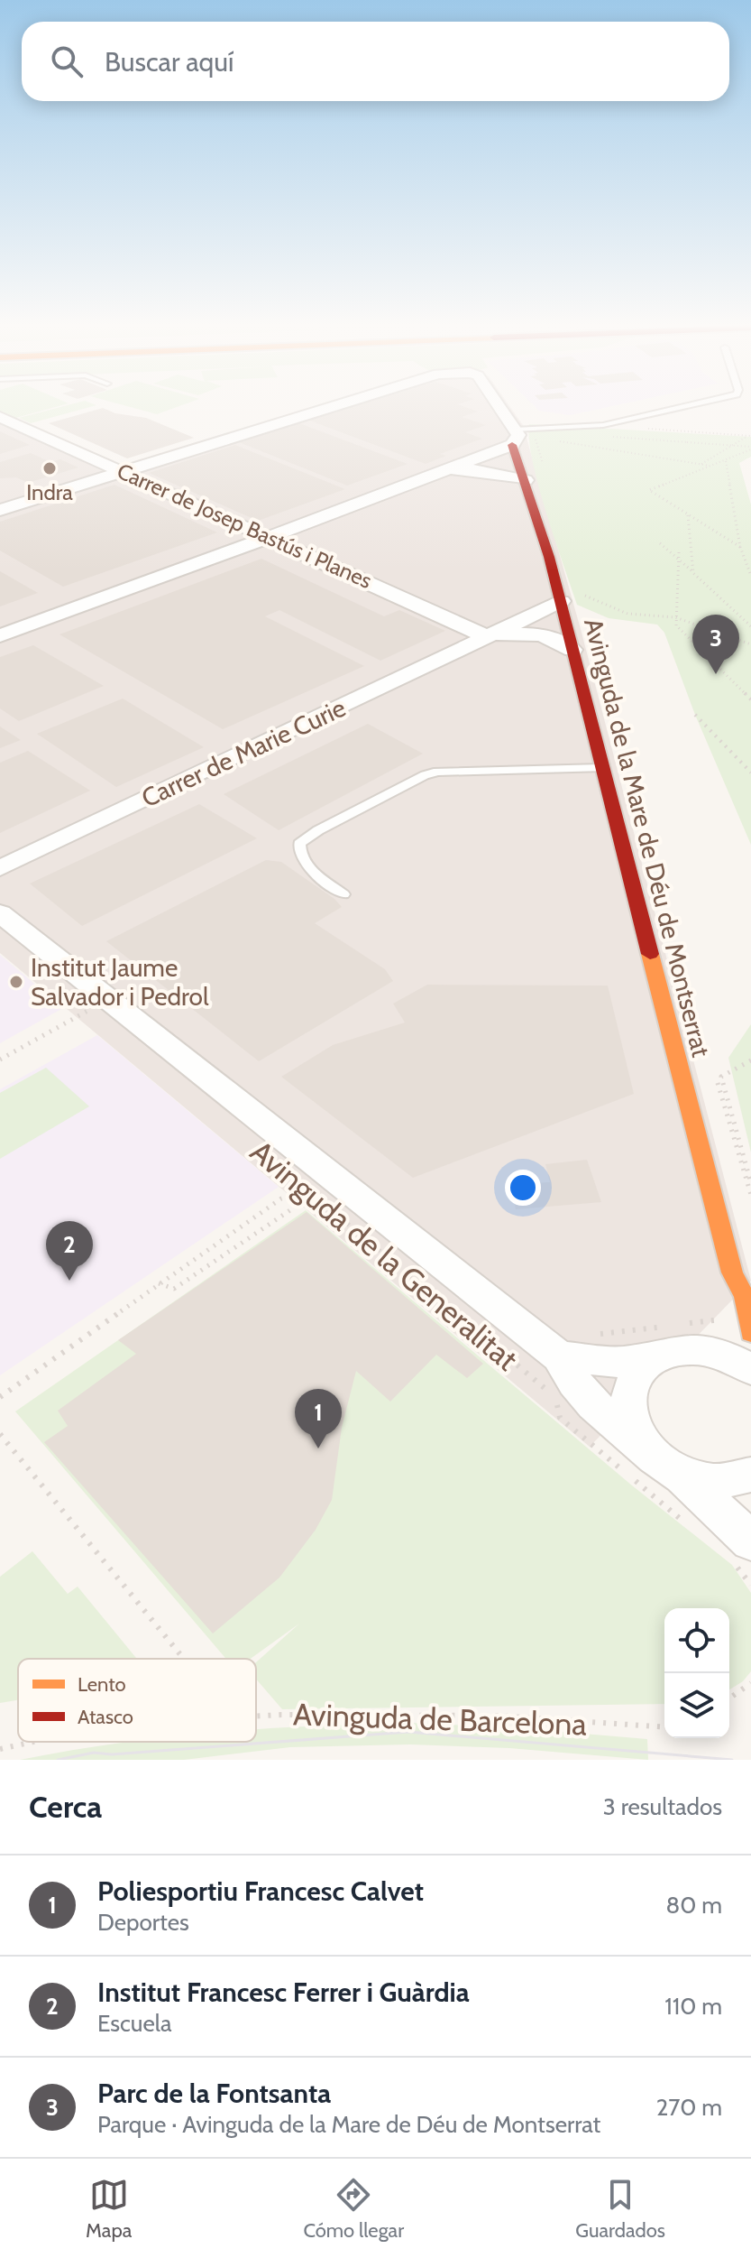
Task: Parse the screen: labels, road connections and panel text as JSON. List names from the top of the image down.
{
  "streets": {
    "main road": ["Avinguda de la Mare de Déu de Montserrat"],
    "street": ["Carrer de Josep Bastús i Planes", "Carrer de Marie Curie", "Avinguda de la Generalitat"],
    "path": ["Avinguda de Barcelona"]
  },
  "crossings": [
    ["Carrer de Josep Bastús i Planes", "Carrer de Marie Curie"],
    ["Carrer de Josep Bastús i Planes", "Avinguda de la Mare de Déu de Montserrat"],
    ["Carrer de Marie Curie", "Avinguda de la Mare de Déu de Montserrat"],
    ["Avinguda de la Mare de Déu de Montserrat", "Avinguda de la Generalitat"]
  ],
  "places": ["Indra", "Institut Jaume Salvador i Pedrol"],
  "legend": ["Lento", "Atasco"],
  "page": {
    "search": "Buscar aquí",
    "pins": ["3", "2", "1"],
    "heading": ["Cerca", "3 resultados"],
    "list": [
      {
        "mark": "1",
        "name": "Poliesportiu Francesc Calvet",
        "note": "Deportes",
        "value": "80 m"
      },
      {
        "mark": "2",
        "name": "Institut Francesc Ferrer i Guàrdia",
        "note": "Escuela",
        "value": "110 m"
      },
      {
        "mark": "3",
        "name": "Parc de la Fontsanta",
        "note": "Parque · Avinguda de la Mare de Déu de Montserrat",
        "value": "270 m"
      }
    ],
    "nav": ["Mapa", "Cómo llegar", "Guardados"]
  }
}
